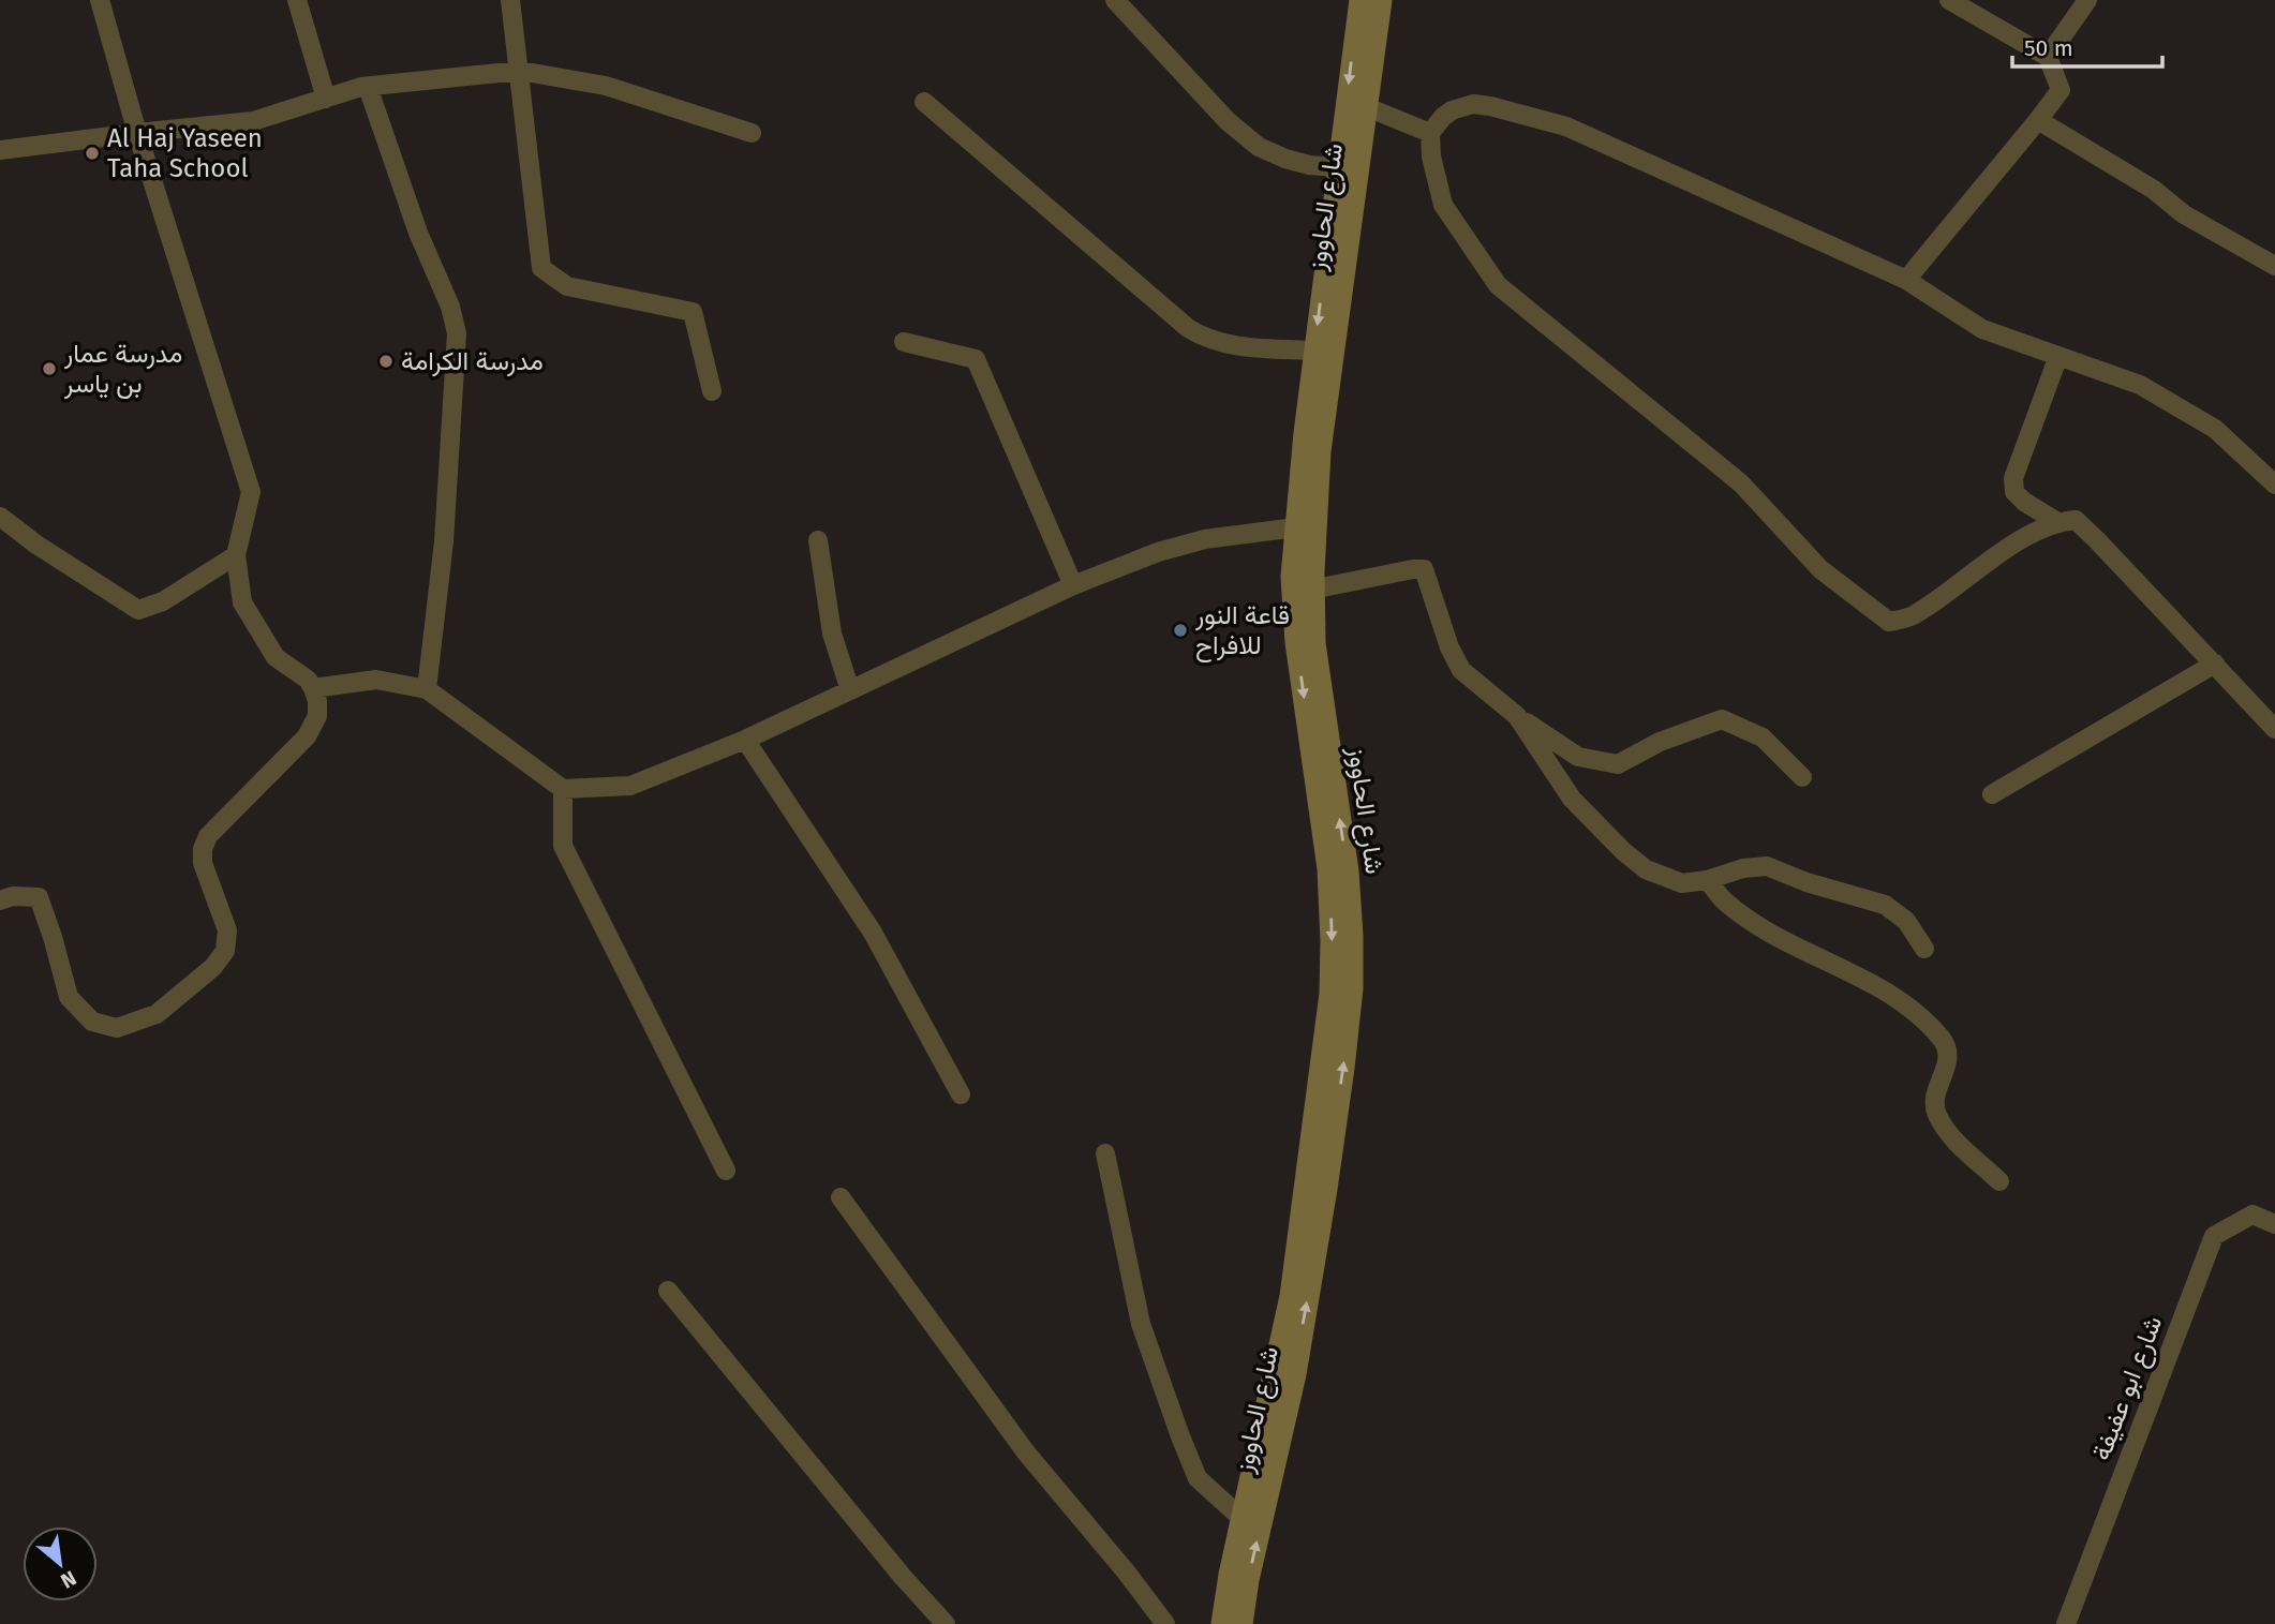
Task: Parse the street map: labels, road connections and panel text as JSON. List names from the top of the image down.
{
  "streets": {
    "main road": ["شارع الحاووز"],
    "street": ["شارع ابو عفيفة"]
  },
  "places": [
    "Al Haj Yaseen Taha School",
    "مدرسة الكرامة",
    "مدرسة عمار بن ياسر",
    "قاعة النور للافراح"
  ],
  "scale_bar": "50 m",
  "north": "bottom right"
}
